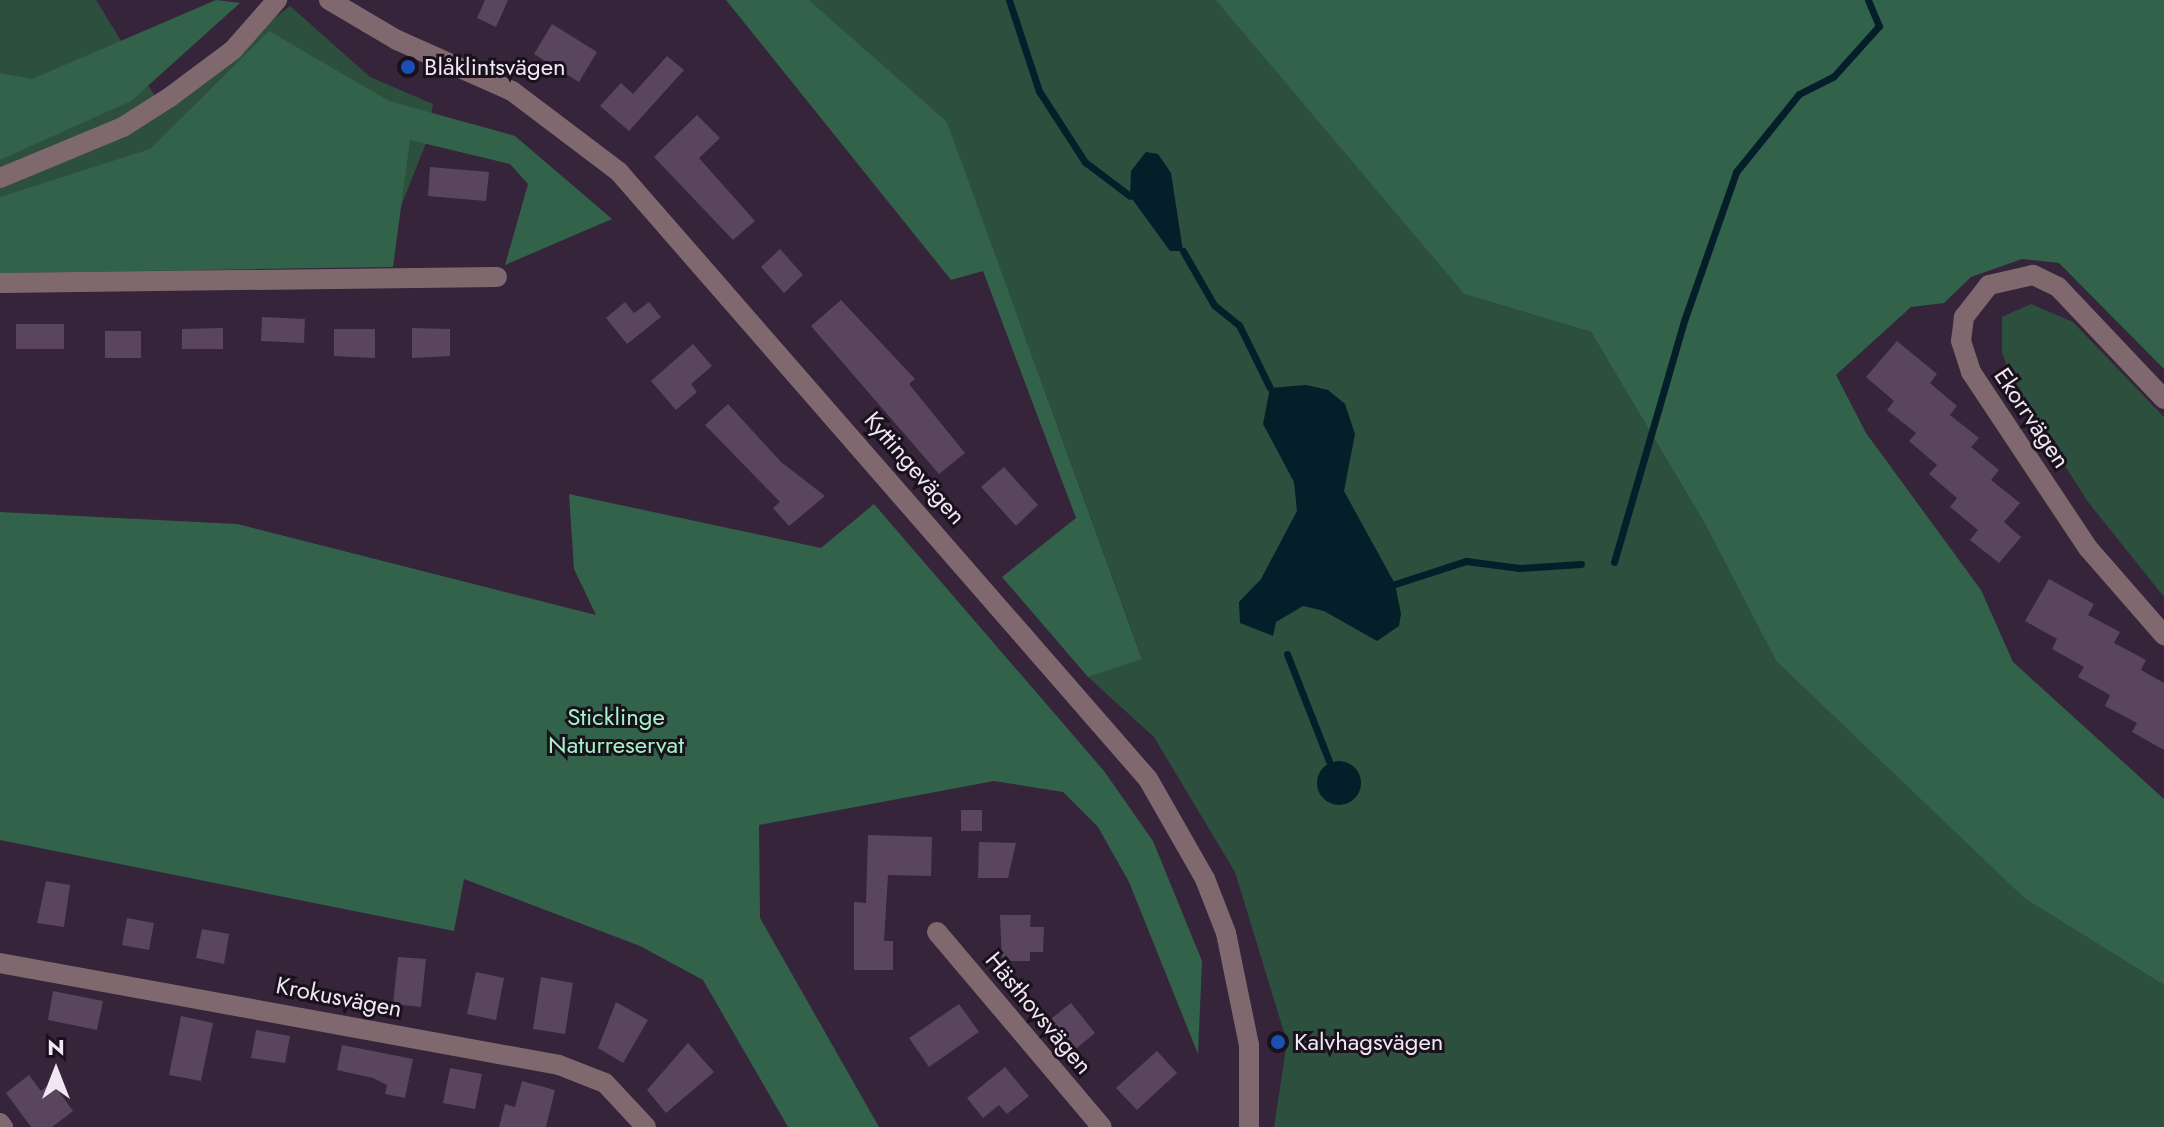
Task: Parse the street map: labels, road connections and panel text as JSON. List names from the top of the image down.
{
  "streets": {
    "street": [
      "Ekorrvägen",
      "Kyttingevägen",
      "Krokusvägen",
      "Hästhovsvägen"
    ]
  },
  "parks": ["Sticklinge Naturreservat"],
  "places": ["Blåklintsvägen", "Kalvhagsvägen"],
  "north": "top"
}
